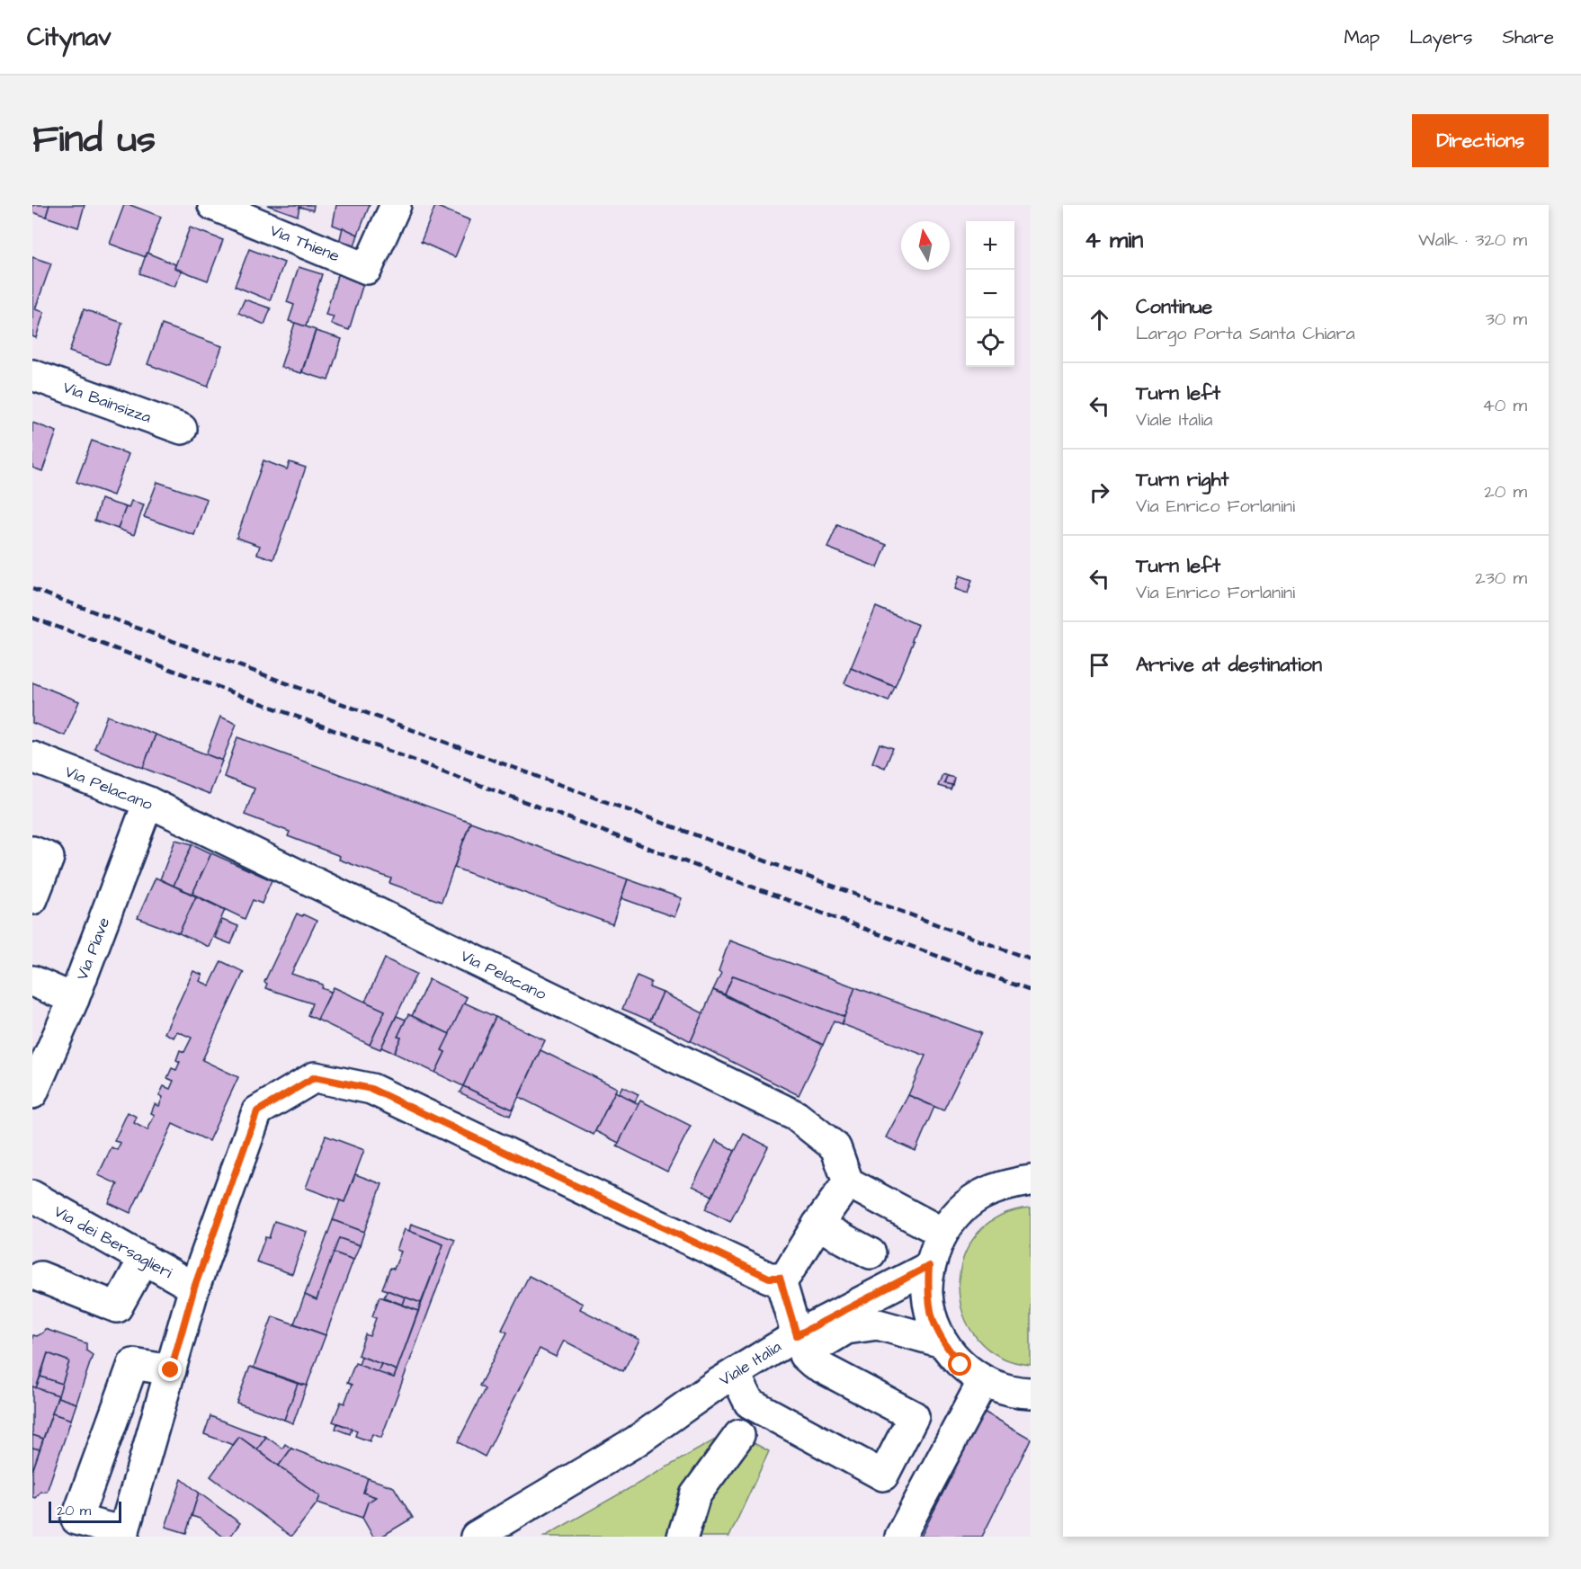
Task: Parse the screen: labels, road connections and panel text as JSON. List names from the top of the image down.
{
  "streets": {
    "street": [
      "Via Thiene",
      "Via Bainsizza",
      "Via Pelacano",
      "Via Piave",
      "Via dei Bersaglieri",
      "Viale Italia"
    ]
  },
  "crossings": [
    ["Via Pelacano", "Via Piave"]
  ],
  "scale_bar": "20 m",
  "north": "top",
  "page": {
    "header": "Citynav",
    "nav": ["Map", "Layers", "Share"],
    "title": "Find us",
    "buttons": "Directions",
    "heading": ["4 min", "Walk · 320 m"],
    "map_buttons": ["+", "−"],
    "list": [
      ["Continue", "Largo Porta Santa Chiara", "30 m"],
      ["Turn left", "Viale Italia", "40 m"],
      ["Turn right", "Via Enrico Forlanini", "20 m"],
      ["Turn left", "Via Enrico Forlanini", "230 m"],
      "Arrive at destination"
    ],
    "scale": "20 m"
  }
}
